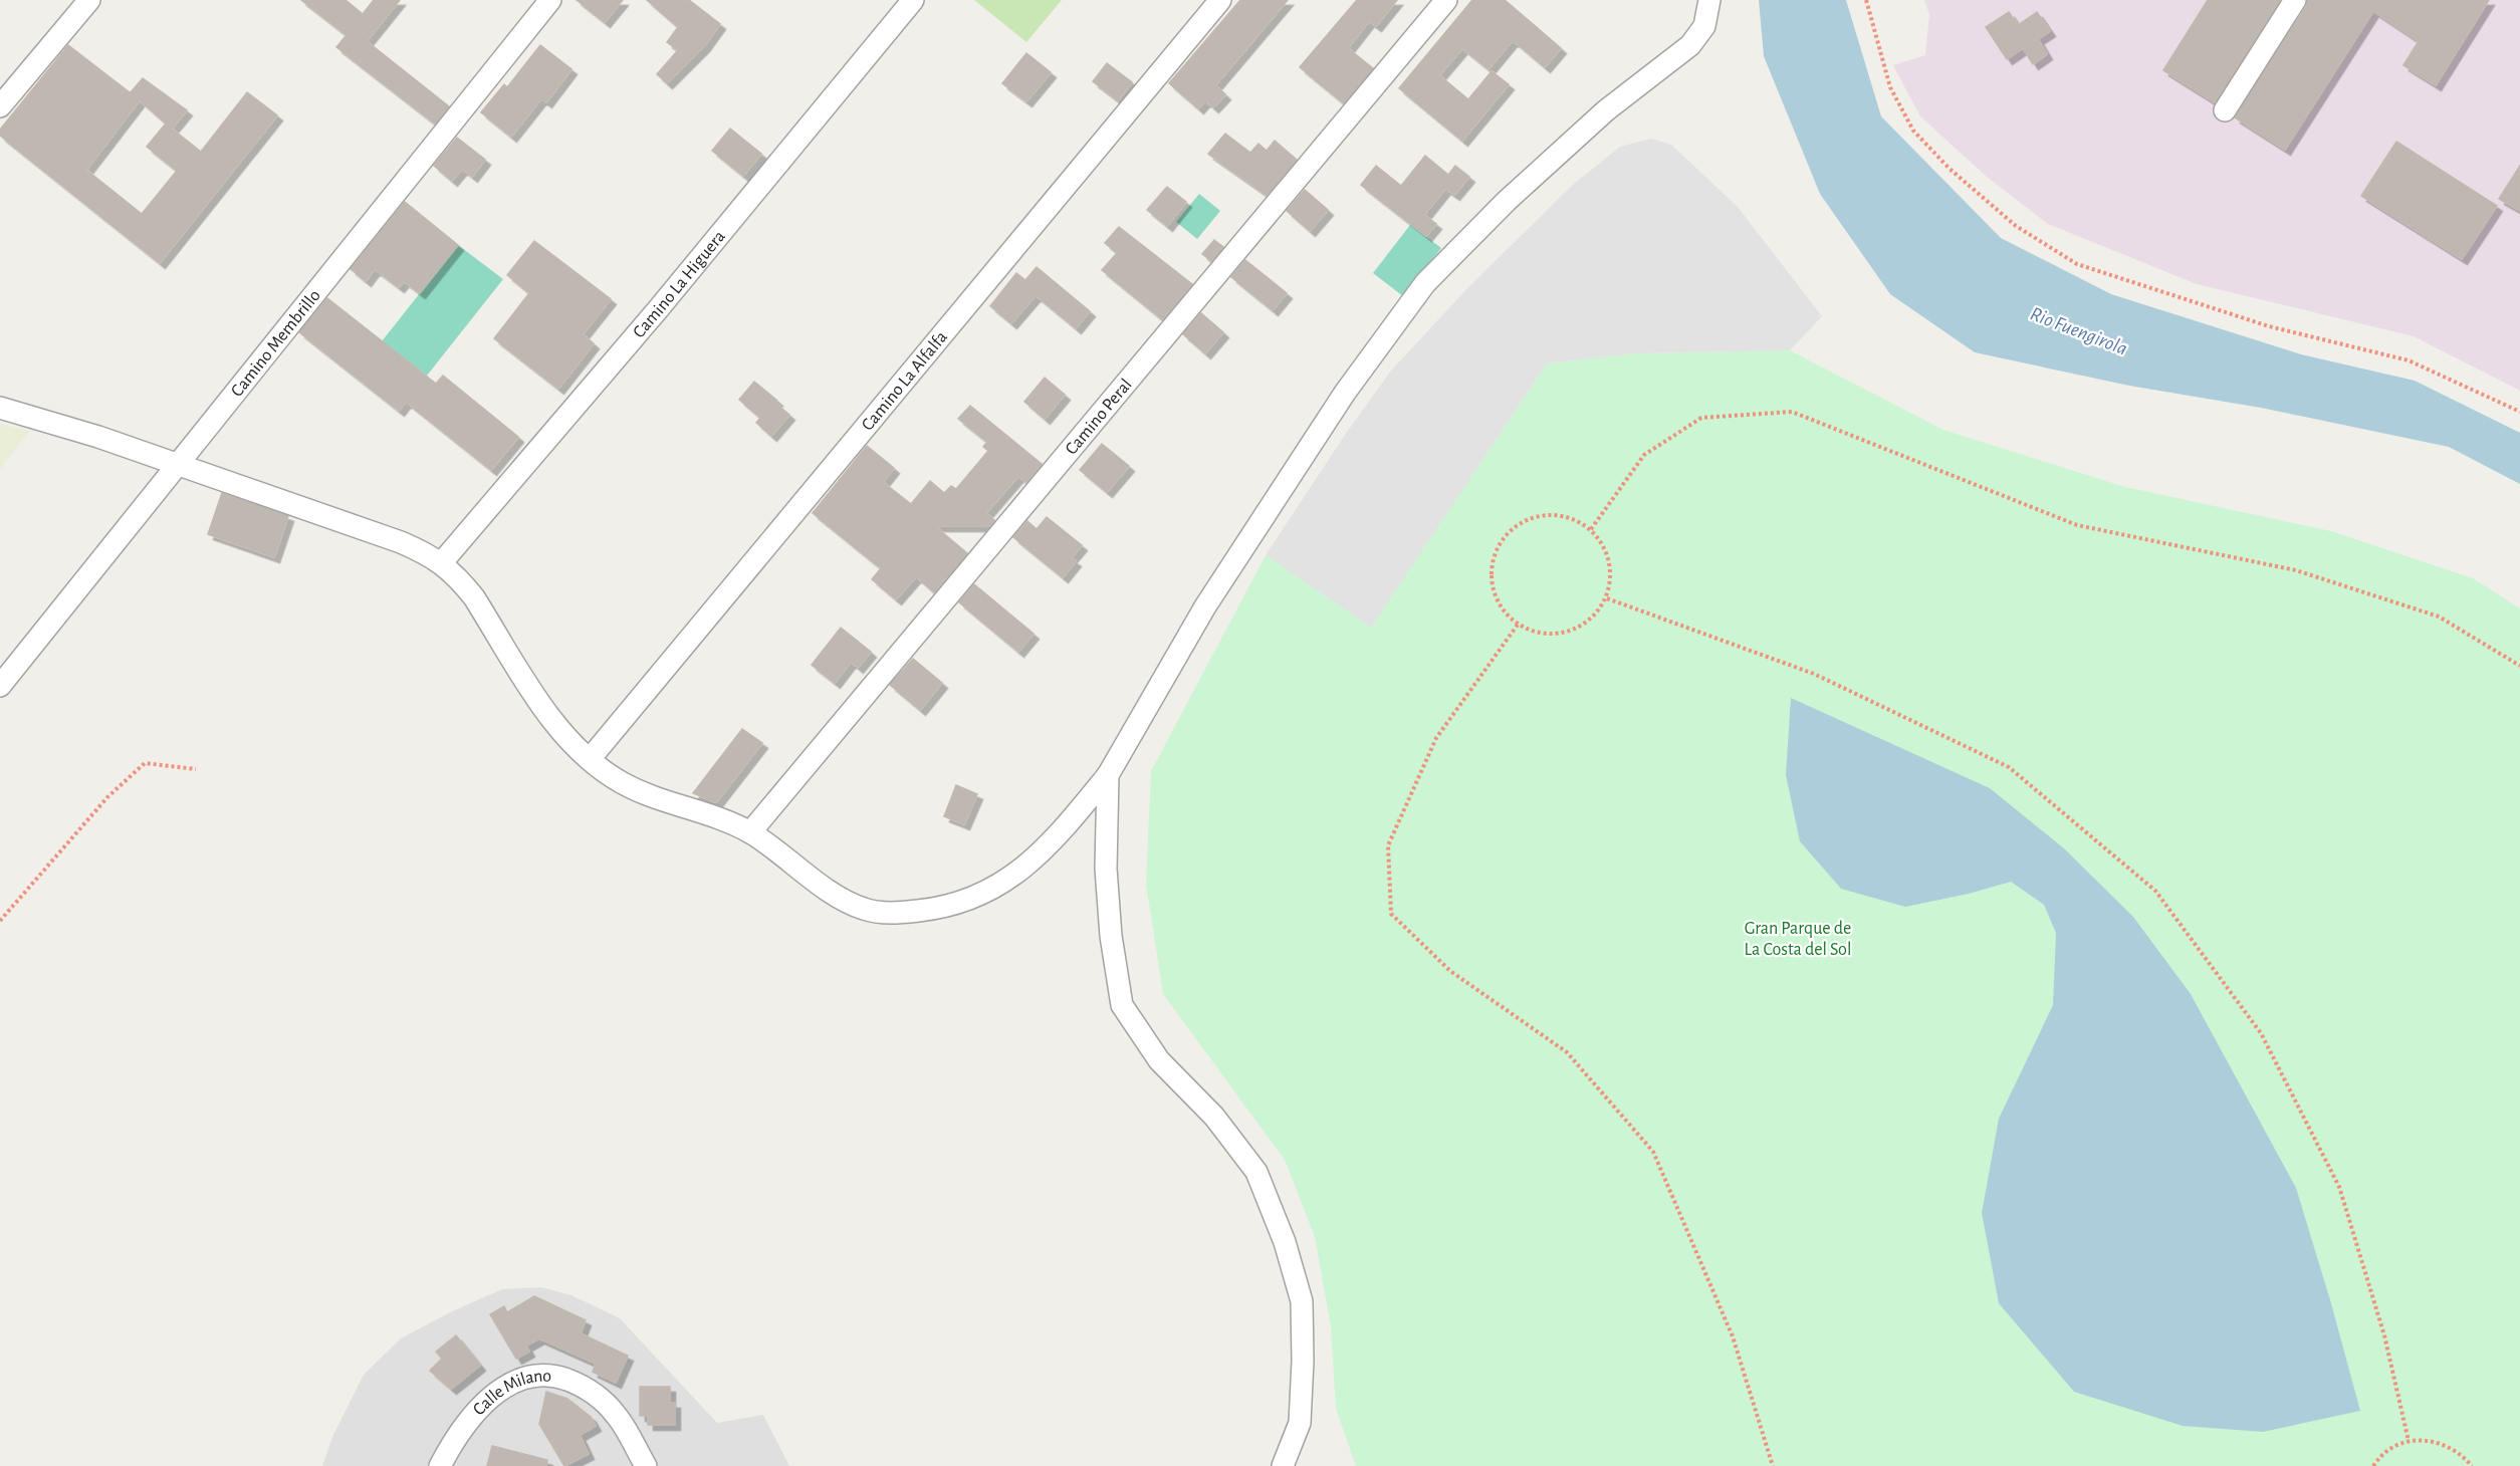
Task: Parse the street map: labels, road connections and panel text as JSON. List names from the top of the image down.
{
  "streets": {
    "street": [
      "Camino La Higuera",
      "Camino Membrillo",
      "Camino La Alfalfa",
      "Camino Peral",
      "Calle Milano"
    ]
  },
  "water": ["Rio Fuengirola"],
  "parks": ["Gran Parque de La Costa del Sol"]
}
